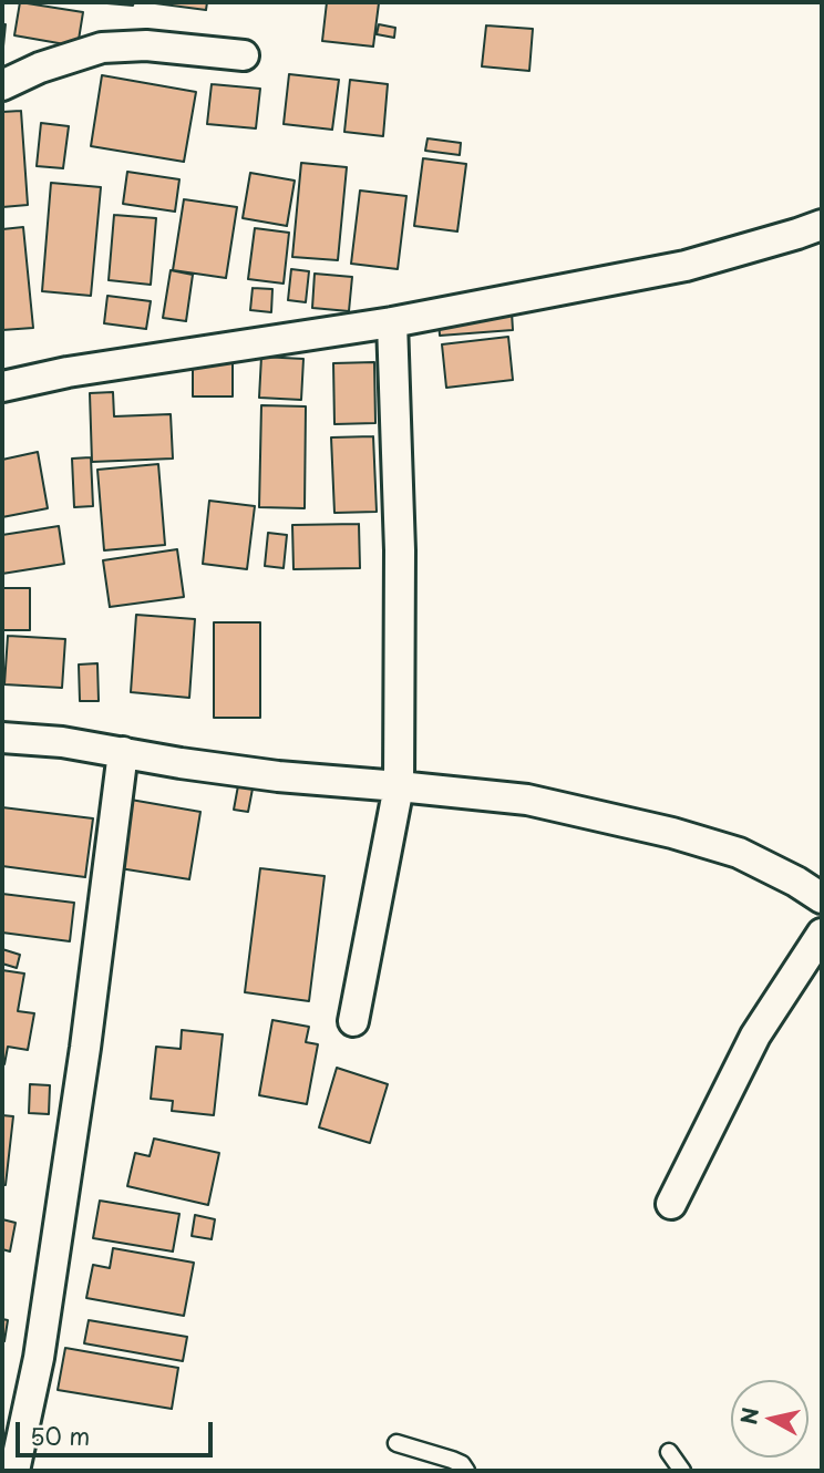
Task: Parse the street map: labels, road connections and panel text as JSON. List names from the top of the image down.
{
  "scale_bar": "50 m",
  "north": "left"
}
